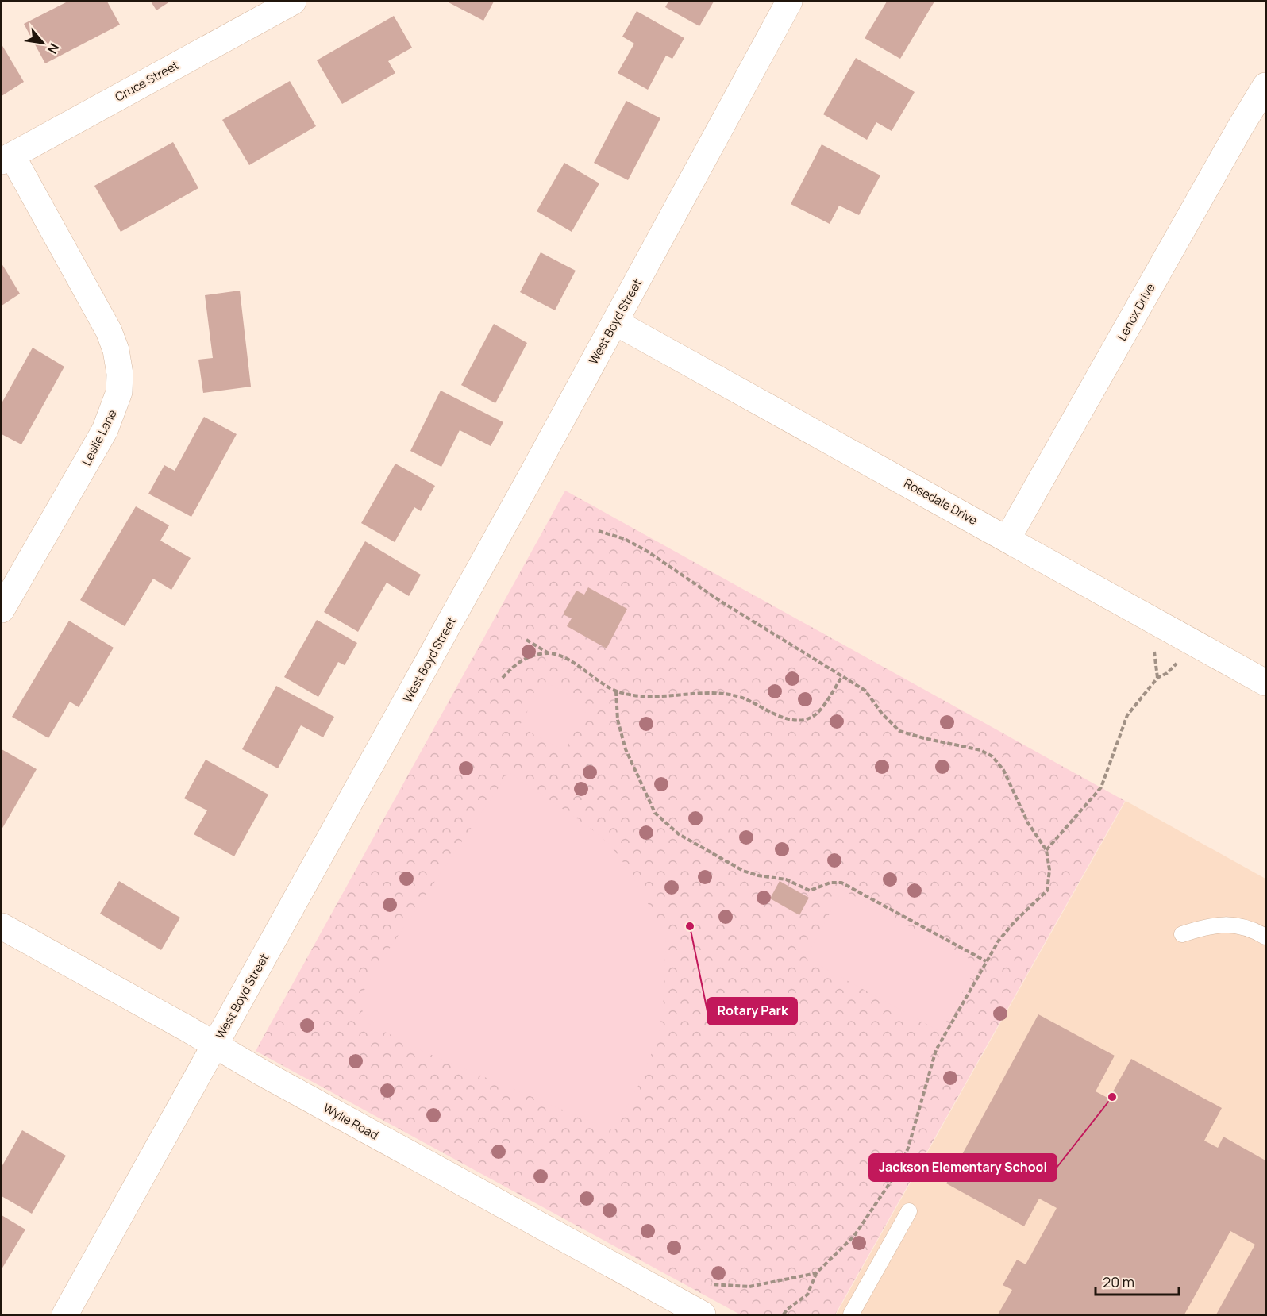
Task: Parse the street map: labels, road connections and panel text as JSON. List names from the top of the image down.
{
  "streets": {
    "street": [
      "Cruce Street",
      "Lenox Drive",
      "West Boyd Street",
      "Leslie Lane",
      "Rosedale Drive",
      "Wylie Road"
    ]
  },
  "crossings": [
    ["Cruce Street", "Leslie Lane"],
    ["Lenox Drive", "Rosedale Drive"],
    ["West Boyd Street", "Rosedale Drive"],
    ["West Boyd Street", "Wylie Road"]
  ],
  "places": ["Rotary Park", "Jackson Elementary School"],
  "scale_bar": "20 m",
  "north": "bottom right"
}
